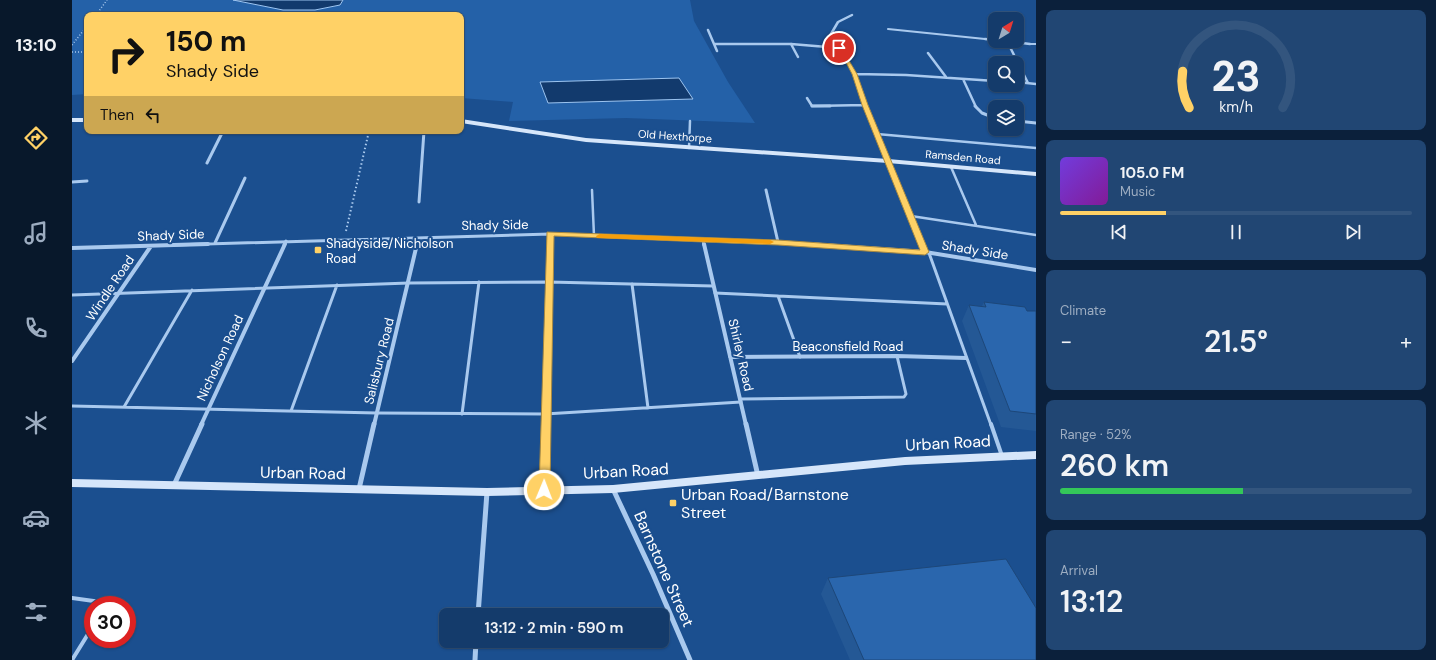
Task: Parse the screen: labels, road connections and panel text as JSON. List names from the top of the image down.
{
  "streets": {
    "street": [
      "Old Hexthorpe",
      "Ramsden Road",
      "Shady Side",
      "Windle Road",
      "Beaconsfield Road",
      "Shirley Road",
      "Nicholson Road",
      "Salisbury Road",
      "Urban Road",
      "Barnstone Street"
    ]
  },
  "crossings": [
    ["Old Hexthorpe", "Ramsden Road"],
    ["Shady Side", "Windle Road"],
    ["Shady Side", "Shirley Road"],
    ["Shady Side", "Nicholson Road"],
    ["Shady Side", "Salisbury Road"],
    ["Beaconsfield Road", "Shirley Road"],
    ["Shirley Road", "Urban Road"],
    ["Nicholson Road", "Urban Road"],
    ["Salisbury Road", "Urban Road"],
    ["Urban Road", "Barnstone Street"]
  ],
  "places": {
    "transit": ["Shadyside/Nicholson Road", "Urban Road/Barnstone Street"]
  },
  "north": "top right",
  "page": {
    "tabs": "13:10",
    "turn": ["150 m", "Shady Side"],
    "then": "Then",
    "song": ["105.0 FM", "Music"],
    "tile": [
      "Climate",
      ["Range · 52%", "260 km"],
      ["Arrival", "13:12"]
    ],
    "heat": ["−", "21.5°", "+"],
    "limit": "30",
    "trip": "13:12 · 2 min · 590 m",
    "gauge": ["23", "km/h"]
  }
}
